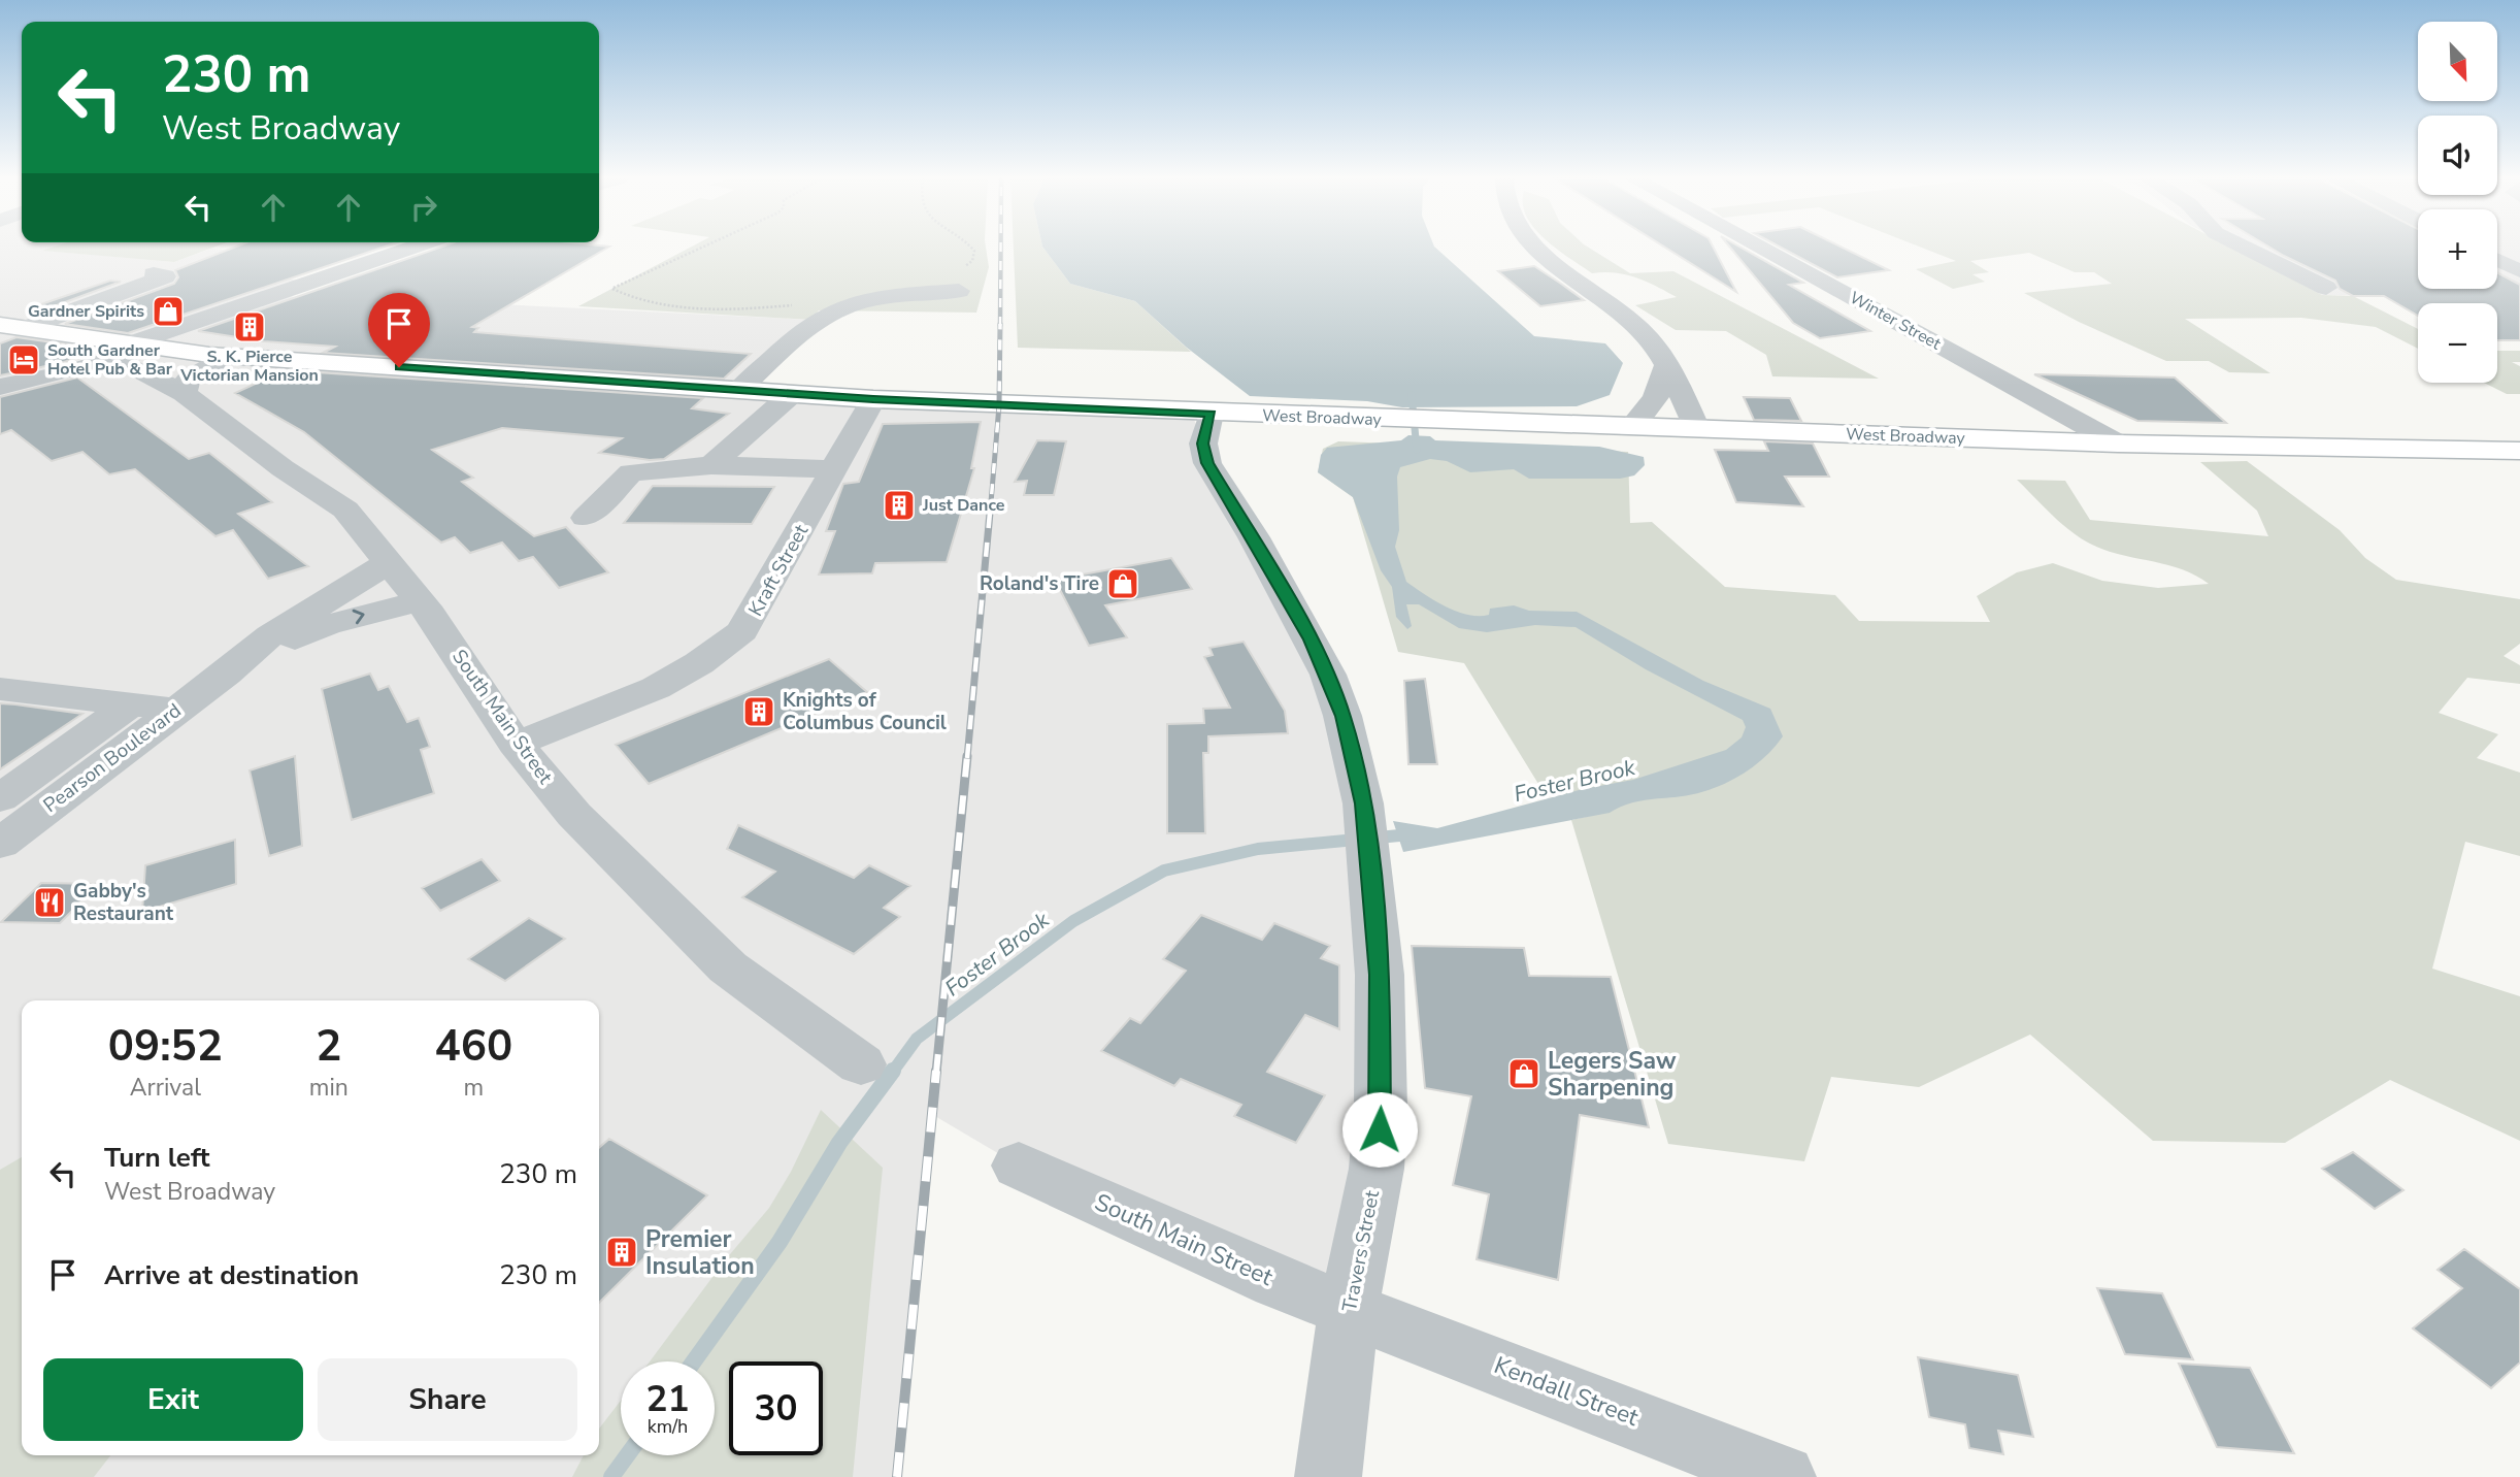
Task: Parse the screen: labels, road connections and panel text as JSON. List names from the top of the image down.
{
  "streets": {
    "main road": ["West Broadway"],
    "street": [
      "Winter Street",
      "Kraft Street",
      "South Main Street",
      "Pearson Boulevard",
      "Travers Street",
      "Kendall Street"
    ]
  },
  "crossings": [
    ["Winter Street", "West Broadway"],
    ["West Broadway", "Kraft Street"],
    ["West Broadway", "South Main Street"],
    ["West Broadway", "Travers Street"],
    ["Kraft Street", "South Main Street"],
    ["South Main Street", "Pearson Boulevard"],
    ["South Main Street", "Travers Street"],
    ["South Main Street", "Kendall Street"],
    ["Travers Street", "Kendall Street"]
  ],
  "water": ["Foster Brook"],
  "places": {
    "shop": ["Gardner Spirits", "Roland's Tire", "Legers Saw Sharpening"],
    "building": [
      "S. K. Pierce Victorian Mansion",
      "Just Dance",
      "Knights of Columbus Council",
      "Premier Insulation"
    ],
    "hotel": ["South Gardner Hotel Pub & Bar"],
    "restaurant": ["Gabby's Restaurant"]
  },
  "north": "bottom right",
  "page": {
    "map_buttons": ["+", "−"],
    "turn": ["230 m", "West Broadway"],
    "eta": [
      "09:52",
      "Arrival",
      "2",
      "min",
      "460",
      "m"
    ],
    "list": [
      {
        "name": "Turn left",
        "note": "West Broadway",
        "value": "230 m"
      },
      {
        "name": "Arrive at destination",
        "value": "230 m"
      }
    ],
    "buttons": ["Exit", "Share"],
    "speed": "21 km/h",
    "limit": "30"
  }
}
